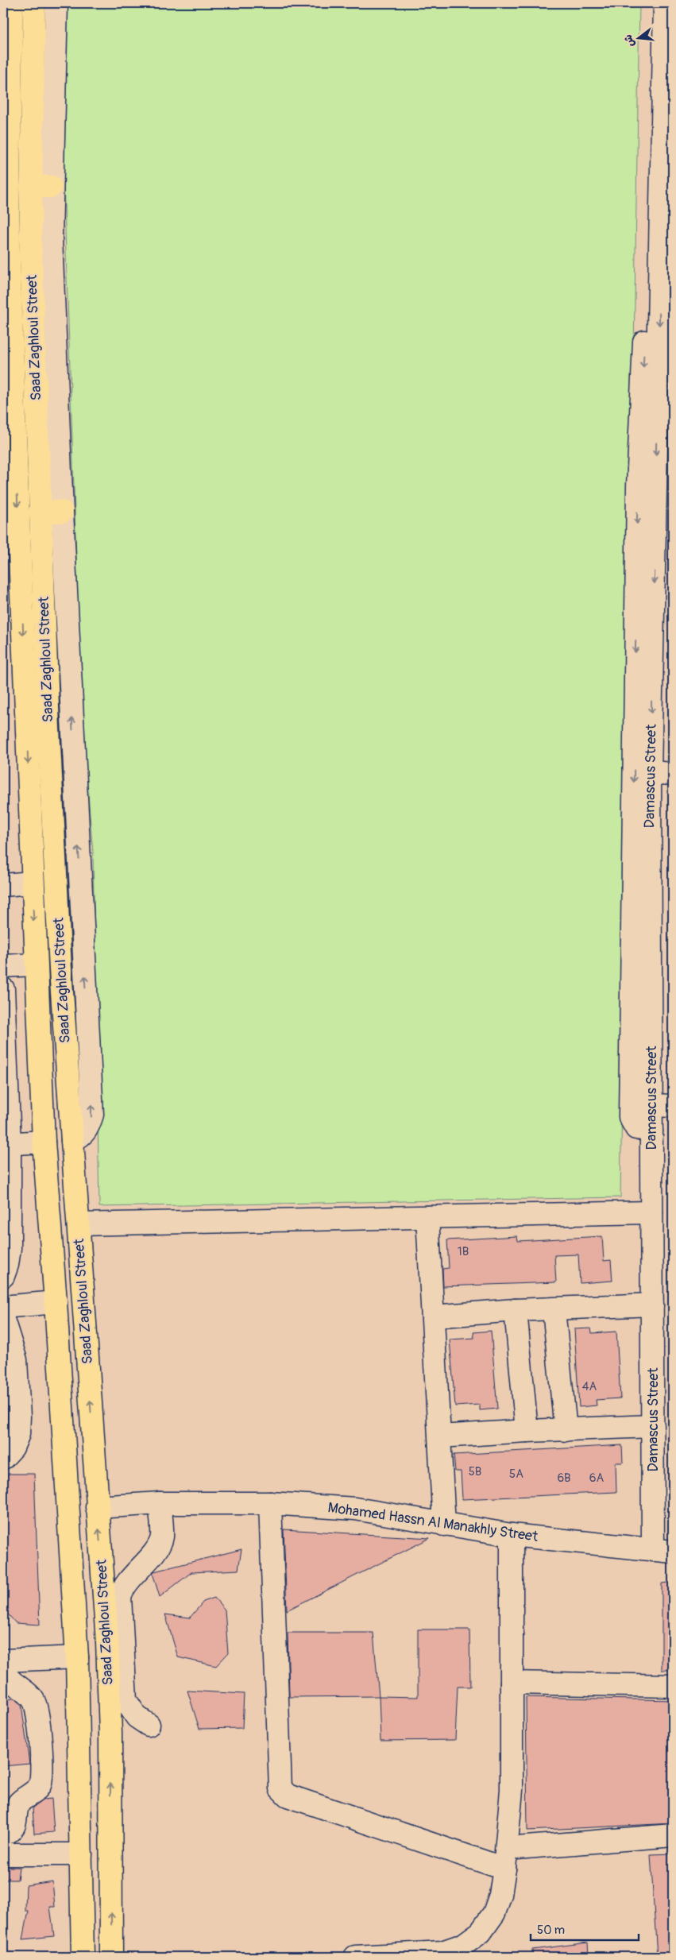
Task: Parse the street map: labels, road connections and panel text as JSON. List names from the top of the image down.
{
  "streets": {
    "main road": ["Saad Zaghloul Street"],
    "street": ["Damascus Street", "Mohamed Hassn Al Manakhly Street"]
  },
  "crossings": [
    ["Saad Zaghloul Street", "Mohamed Hassn Al Manakhly Street"],
    ["Damascus Street", "Mohamed Hassn Al Manakhly Street"]
  ],
  "house_numbers": [
    "1B",
    "4A",
    "5B",
    "5A",
    "6B",
    "6A"
  ],
  "scale_bar": "50 m",
  "north": "left"
}
